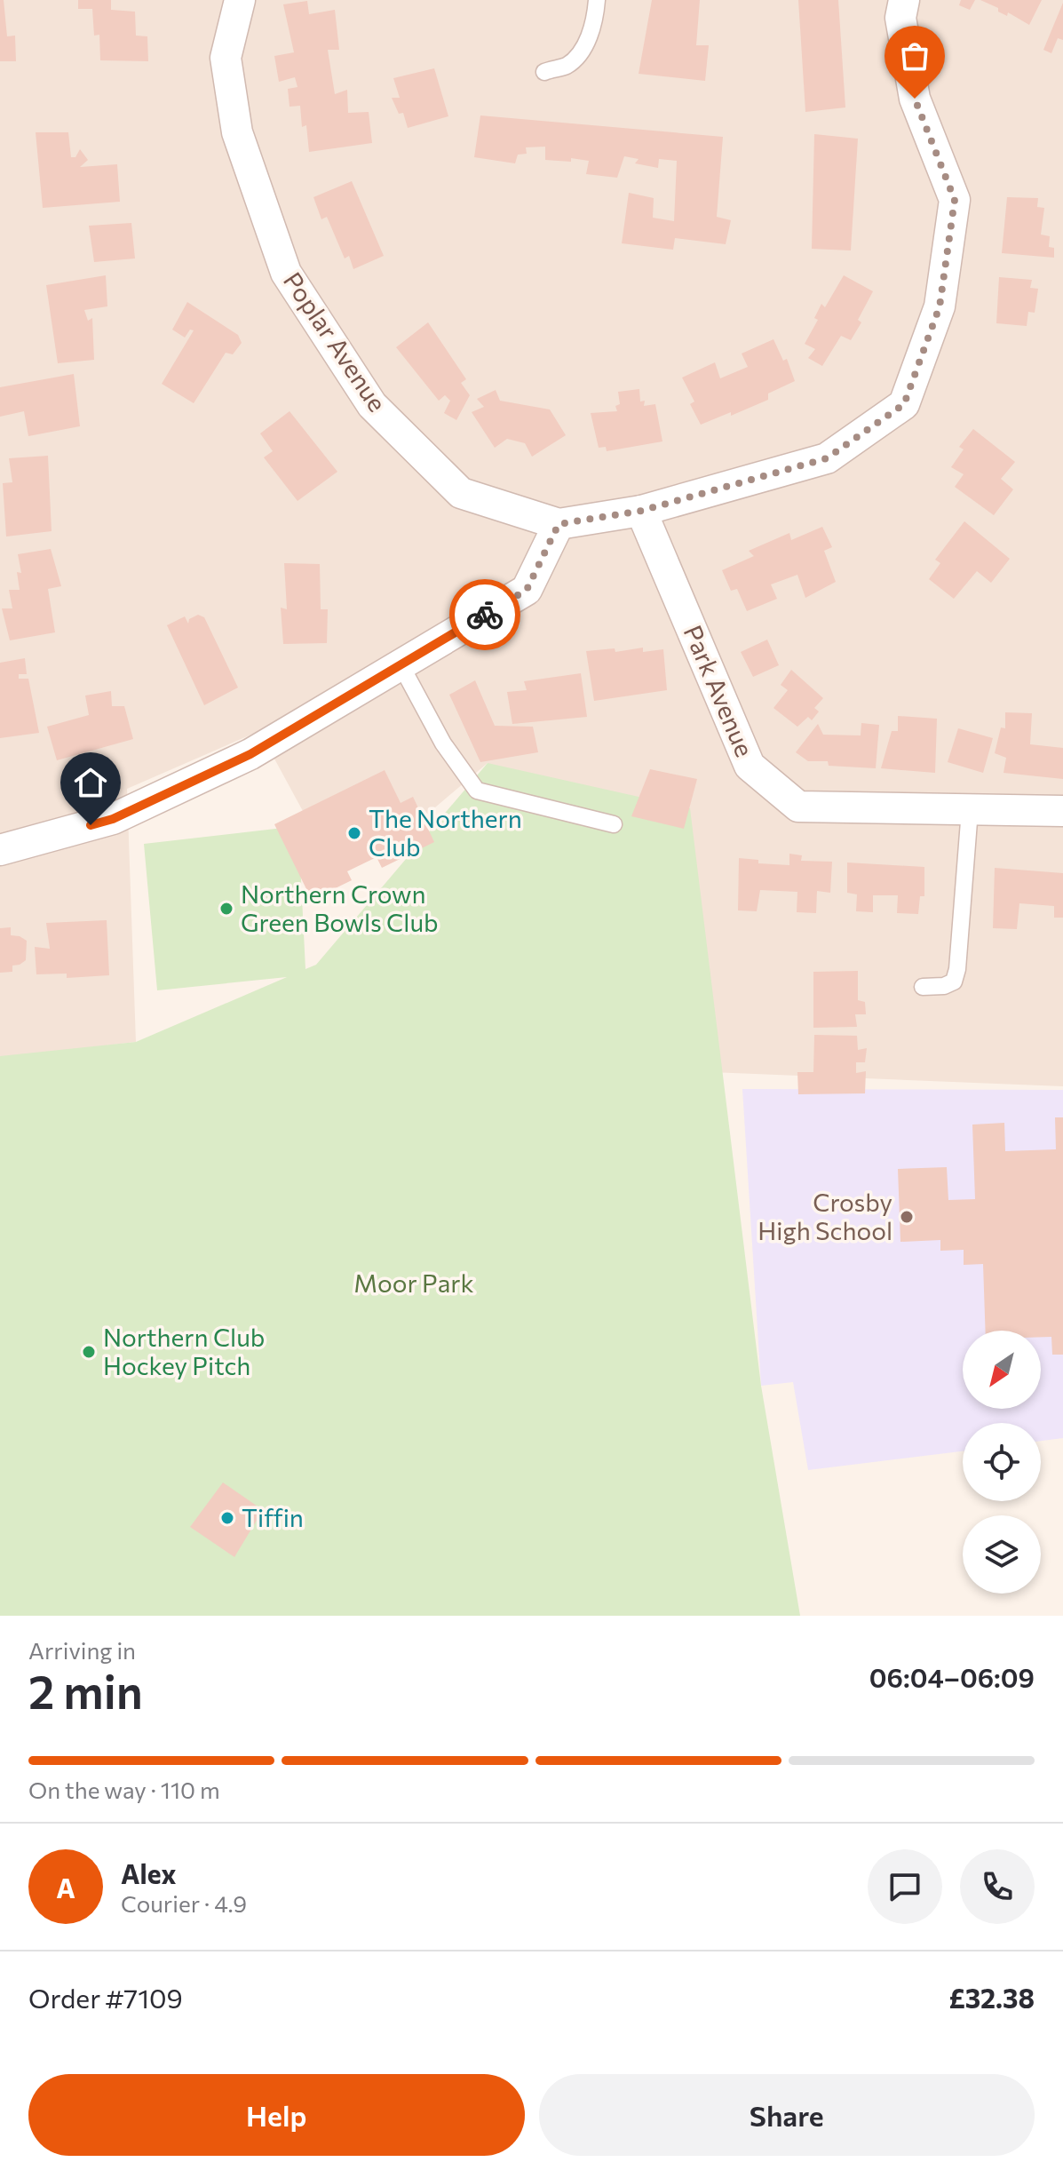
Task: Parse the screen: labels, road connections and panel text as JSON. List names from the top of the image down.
{
  "streets": {
    "street": ["Poplar Avenue", "Park Avenue"]
  },
  "crossings": [
    ["Poplar Avenue", "Park Avenue"]
  ],
  "parks": ["Moor Park"],
  "places": [
    "The Northern Club",
    "Northern Crown Green Bowls Club",
    "Crosby High School",
    "Northern Club Hockey Pitch",
    "Tiffin"
  ],
  "north": "bottom left",
  "page": {
    "heading": ["2 min", "Arriving in", "06:04–06:09"],
    "panel": [
      "Alex",
      "Courier · 4.9",
      "Order #7109",
      "£32.38"
    ],
    "bar": "On the way · 110 m",
    "round": "A",
    "buttons": ["Help", "Share"]
  }
}
